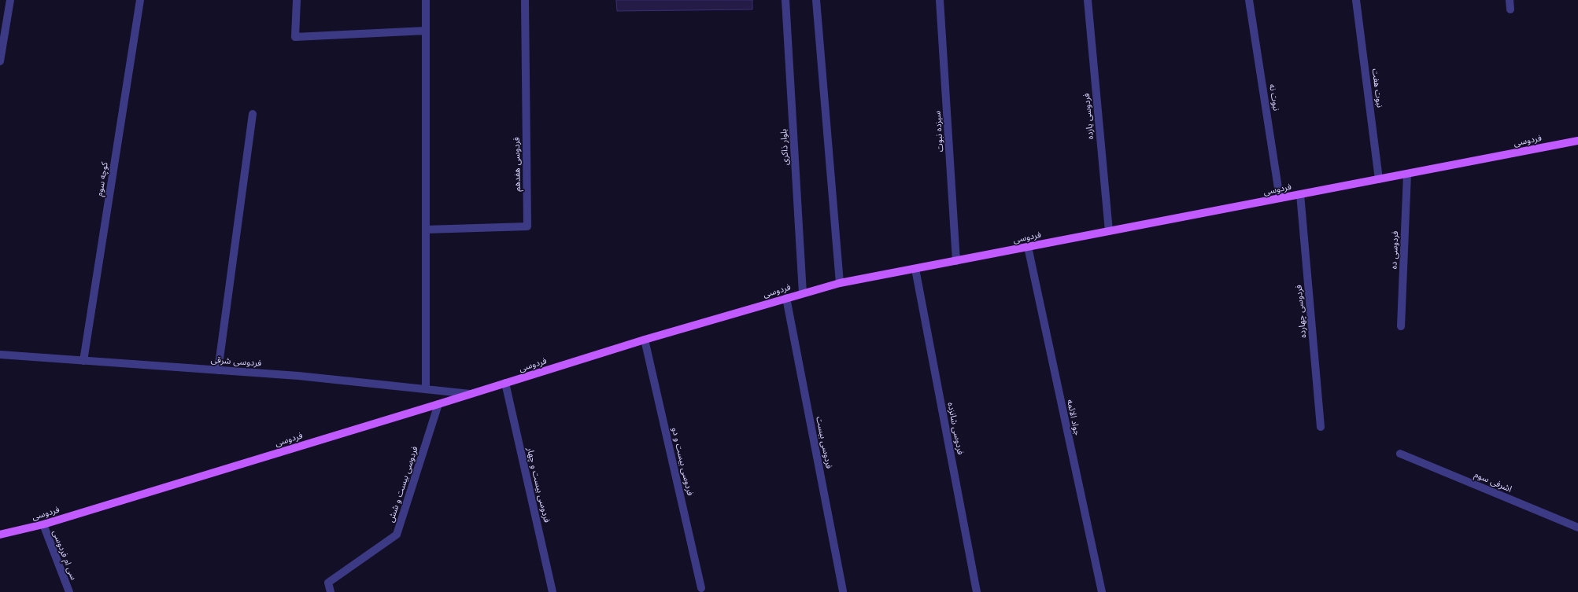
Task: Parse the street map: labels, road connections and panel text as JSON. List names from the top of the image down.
{
  "streets": {
    "main road": ["فردوسی"],
    "street": [
      "نبوت هفت",
      "نبوت نه",
      "فردوسی یازده",
      "سیزده نبوت",
      "بلوار ذاکری",
      "فردوسی هفدهم",
      "کوچه سوم",
      "فردوسی ده",
      "فردوسی چهارده",
      "فردوسی شرقی",
      "جواد الائمه",
      "فردوسی شانزده",
      "فردوسی بیست",
      "فردوسی بیست و دو",
      "اشرفی سوم",
      "فردوسی بیست و شش",
      "فردوسی بیست و چهار",
      "سی ام فردوسی"
    ]
  },
  "crossings": [
    ["نبوت هفت", "فردوسی"],
    ["نبوت نه", "فردوسی"],
    ["فردوسی یازده", "فردوسی"],
    ["سیزده نبوت", "فردوسی"],
    ["فردوسی", "بلوار ذاکری"],
    ["فردوسی", "فردوسی ده"],
    ["فردوسی", "فردوسی چهارده"],
    ["فردوسی", "فردوسی شرقی"],
    ["فردوسی", "جواد الائمه"],
    ["فردوسی", "فردوسی شانزده"],
    ["فردوسی", "فردوسی بیست"],
    ["فردوسی", "فردوسی بیست و دو"],
    ["فردوسی", "فردوسی بیست و شش"],
    ["فردوسی", "فردوسی بیست و چهار"],
    ["فردوسی", "سی ام فردوسی"],
    ["کوچه سوم", "فردوسی شرقی"]
  ]
}
